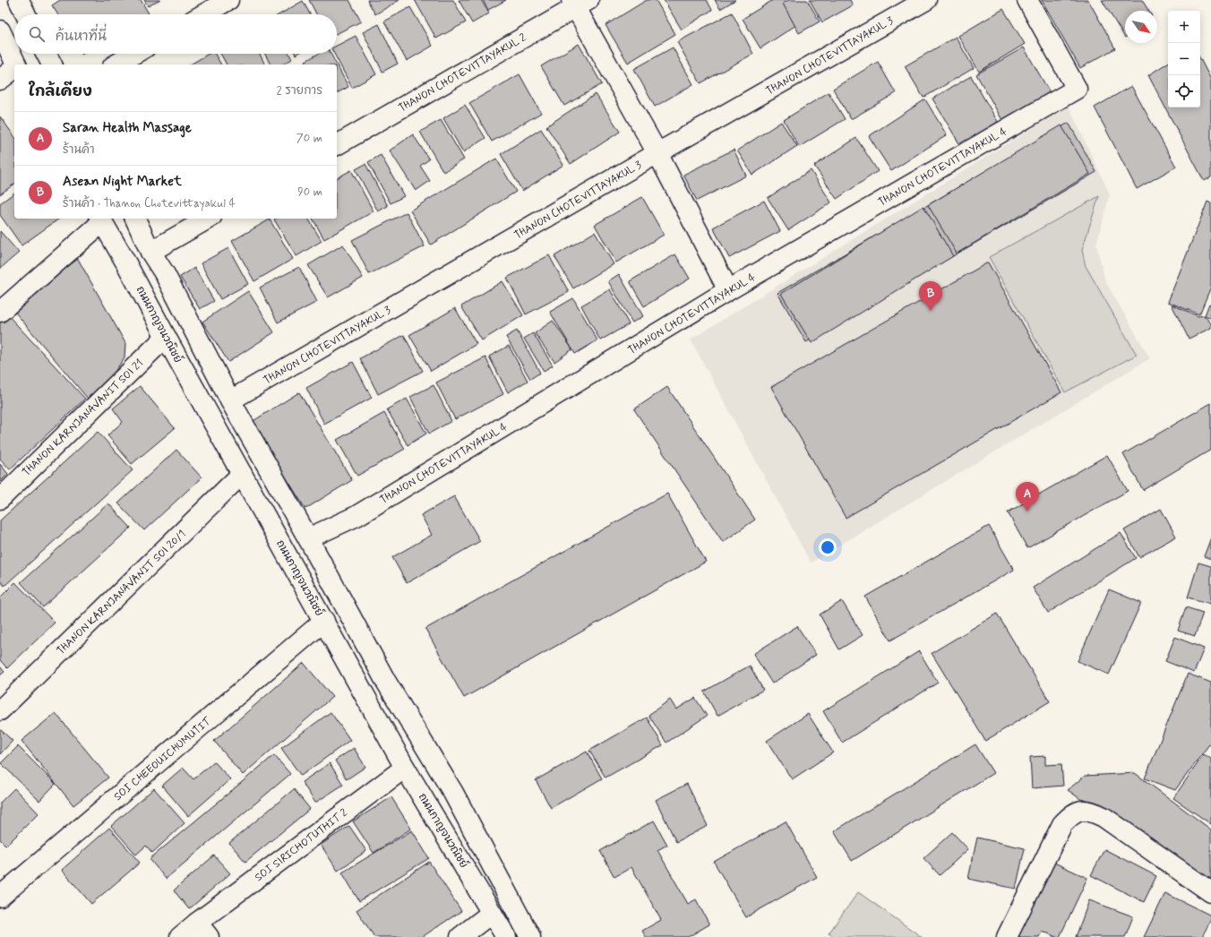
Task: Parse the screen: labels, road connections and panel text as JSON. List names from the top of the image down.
{
  "streets": {
    "street": [
      "THANON CHOTEVITTAYAKUL 3",
      "THANON CHOTEVITTAYAKUL 2",
      "THANON CHOTEVITTAYAKUL 4",
      "ถนนกาญจนวณิชย์",
      "THANON KARNJANAVANIT SOI 21",
      "THANON KARNJANAVANIT SOI 20/1",
      "SOI CHEEOUICHUMUTIT",
      "SOI SIRICHOTUTHIT 2"
    ]
  },
  "crossings": [
    ["THANON CHOTEVITTAYAKUL 3", "ถนนกาญจนวณิชย์"],
    ["ถนนกาญจนวณิชย์", "THANON KARNJANAVANIT SOI 21"],
    ["ถนนกาญจนวณิชย์", "THANON KARNJANAVANIT SOI 20/1"],
    ["ถนนกาญจนวณิชย์", "SOI CHEEOUICHUMUTIT"],
    ["ถนนกาญจนวณิชย์", "SOI SIRICHOTUTHIT 2"]
  ],
  "north": "bottom right",
  "page": {
    "map_buttons": ["+", "−"],
    "search": "ค้นหาที่นี่",
    "heading": ["ใกล้เคียง", "2 รายการ"],
    "list": [
      {
        "mark": "A",
        "name": "Saran Health Massage",
        "note": "ร้านค้า",
        "value": "70 m"
      },
      {
        "mark": "B",
        "name": "Asean Night Market",
        "note": "ร้านค้า · Thanon Chotevittayakul 4",
        "value": "90 m"
      }
    ],
    "pins": ["B", "A"]
  }
}
